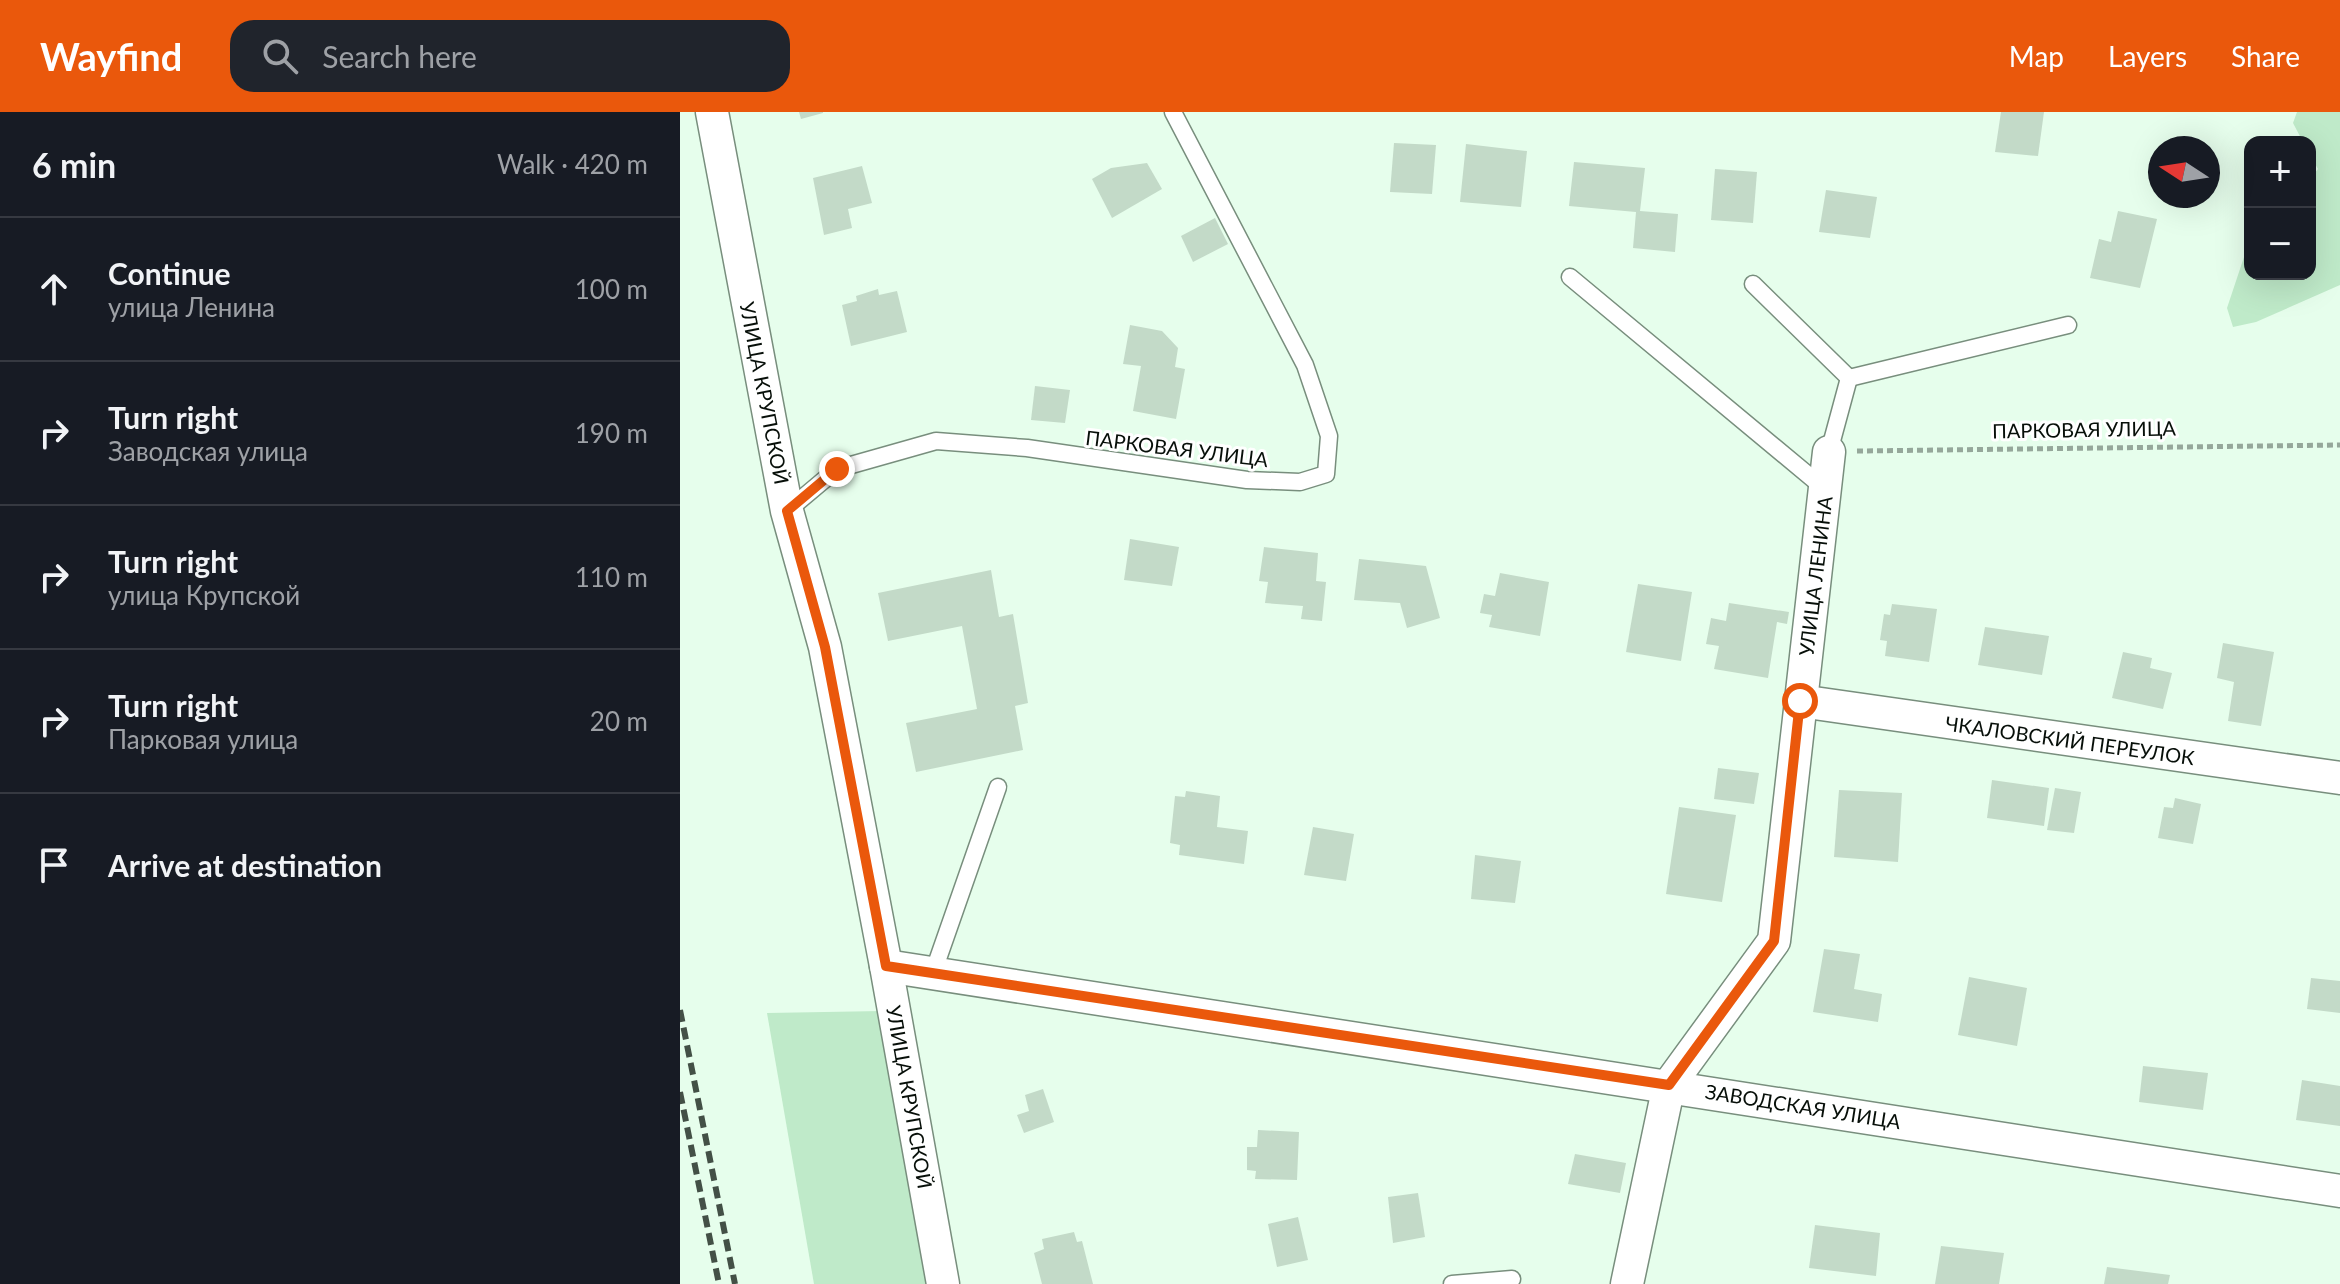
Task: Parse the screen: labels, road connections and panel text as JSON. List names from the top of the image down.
{
  "streets": {
    "street": [
      "УЛИЦА КРУПСКОЙ",
      "УЛИЦА ЛЕНИНА",
      "ЧКАЛОВСКИЙ ПЕРЕУЛОК",
      "ЗАВОДСКАЯ УЛИЦА"
    ],
    "lane": ["ПАРКОВАЯ УЛИЦА"]
  },
  "crossings": [
    ["УЛИЦА КРУПСКОЙ", "ПАРКОВАЯ УЛИЦА"],
    ["УЛИЦА КРУПСКОЙ", "ЗАВОДСКАЯ УЛИЦА"],
    ["ПАРКОВАЯ УЛИЦА", "УЛИЦА ЛЕНИНА"],
    ["УЛИЦА ЛЕНИНА", "ЧКАЛОВСКИЙ ПЕРЕУЛОК"],
    ["УЛИЦА ЛЕНИНА", "ЗАВОДСКАЯ УЛИЦА"]
  ],
  "north": "left",
  "page": {
    "header": "Wayfind",
    "search": "Search here",
    "nav": ["Map", "Layers", "Share"],
    "heading": ["6 min", "Walk · 420 m"],
    "map_buttons": ["+", "−"],
    "list": [
      ["Continue", "улица Ленина", "100 m"],
      ["Turn right", "Заводская улица", "190 m"],
      ["Turn right", "улица Крупской", "110 m"],
      ["Turn right", "Парковая улица", "20 m"],
      "Arrive at destination"
    ]
  }
}
